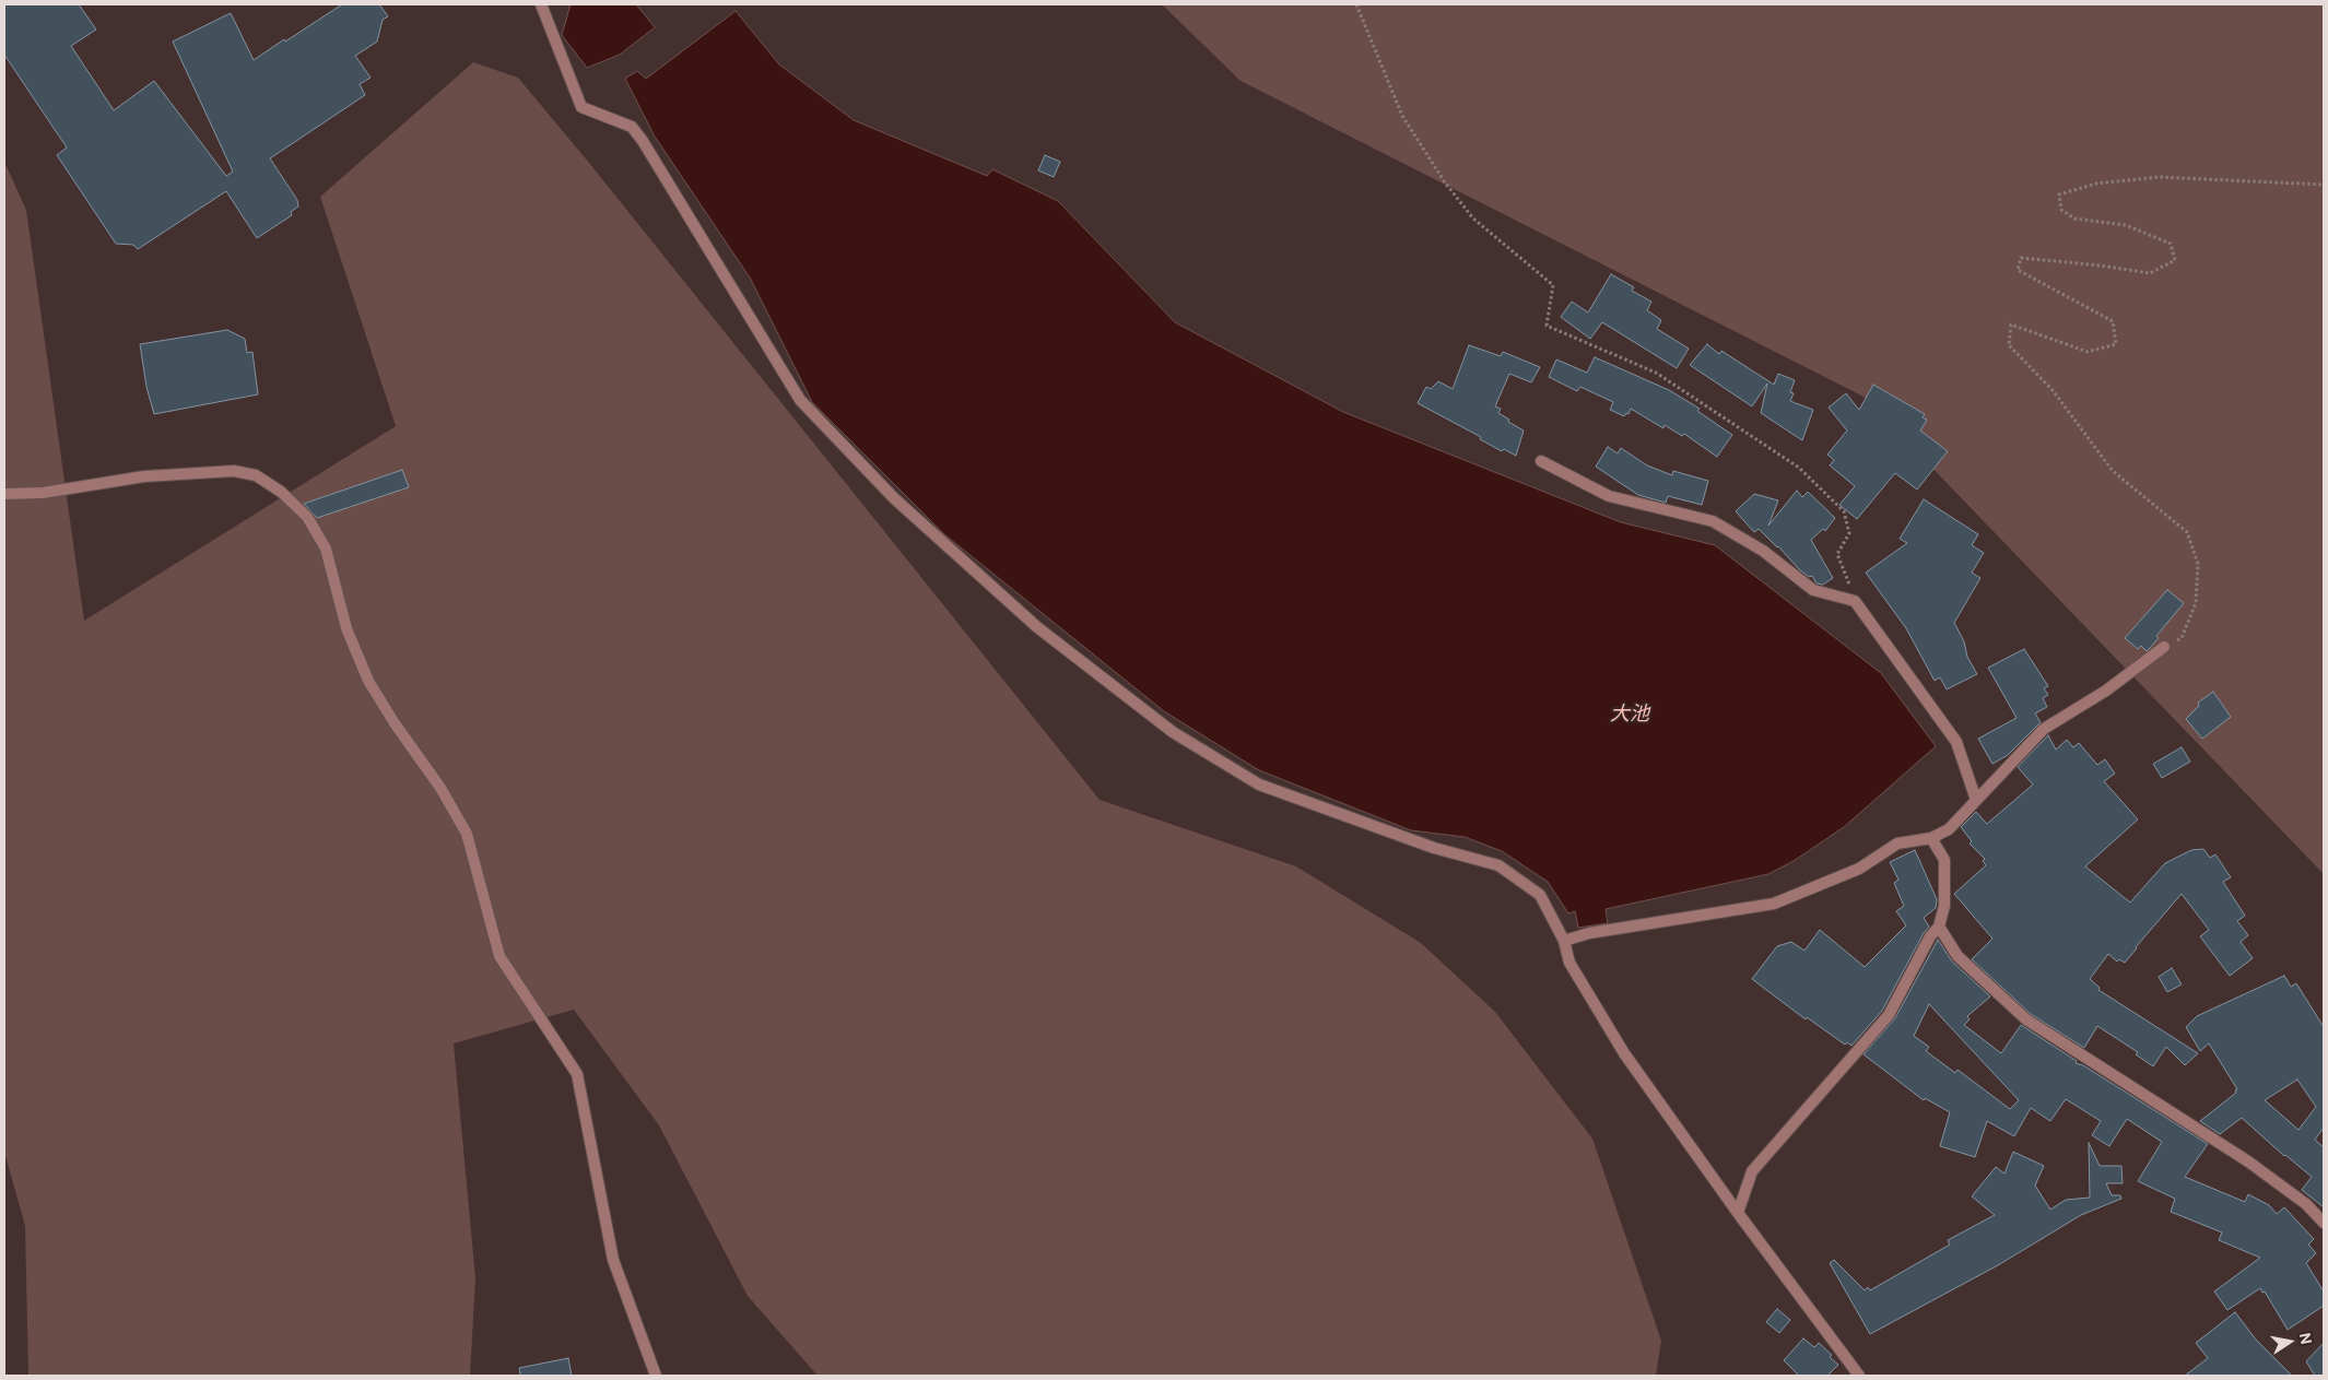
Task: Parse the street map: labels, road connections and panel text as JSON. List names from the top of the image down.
{
  "water": ["大池"],
  "north": "right"
}
